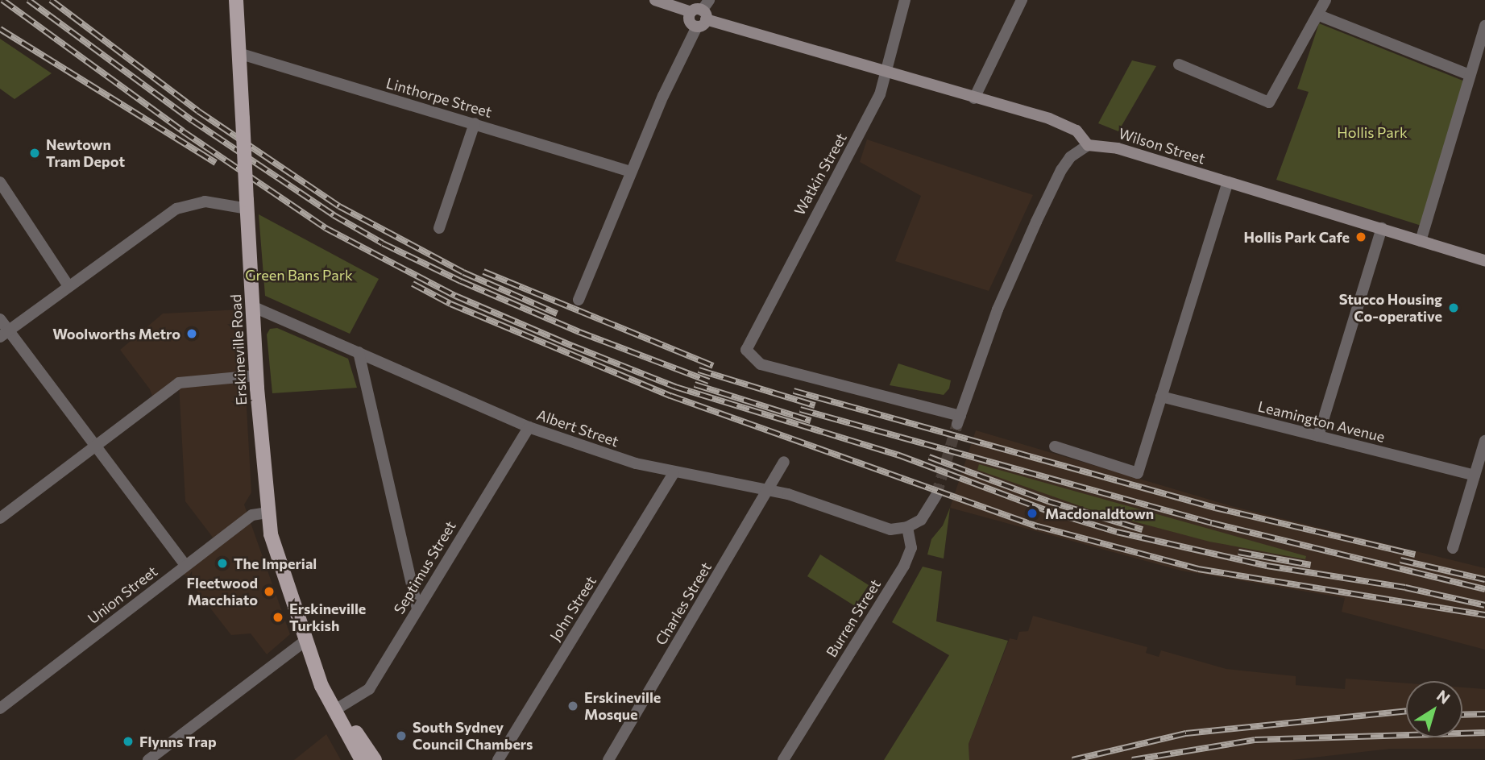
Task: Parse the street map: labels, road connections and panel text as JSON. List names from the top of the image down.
{
  "streets": {
    "main road": ["Erskineville Road"],
    "street": [
      "Linthorpe Street",
      "Wilson Street",
      "Watkin Street",
      "Leamington Avenue",
      "Albert Street",
      "Septimus Street",
      "Union Street",
      "Charles Street",
      "John Street",
      "Burren Street"
    ]
  },
  "crossings": [
    ["Linthorpe Street", "Erskineville Road"],
    ["Wilson Street", "Watkin Street"],
    ["Erskineville Road", "Albert Street"],
    ["Erskineville Road", "Septimus Street"],
    ["Erskineville Road", "Union Street"],
    ["Albert Street", "Septimus Street"],
    ["Albert Street", "Charles Street"],
    ["Albert Street", "John Street"],
    ["Albert Street", "Burren Street"]
  ],
  "parks": ["Hollis Park", "Green Bans Park"],
  "places": [
    "Newtown Tram Depot",
    "Hollis Park Cafe",
    "Stucco Housing Co-operative",
    "Woolworths Metro",
    "Macdonaldtown",
    "The Imperial",
    "Fleetwood Macchiato",
    "Erskineville Turkish",
    "Erskineville Mosque",
    "South Sydney Council Chambers",
    "Flynns Trap"
  ],
  "north": "top right"
}
